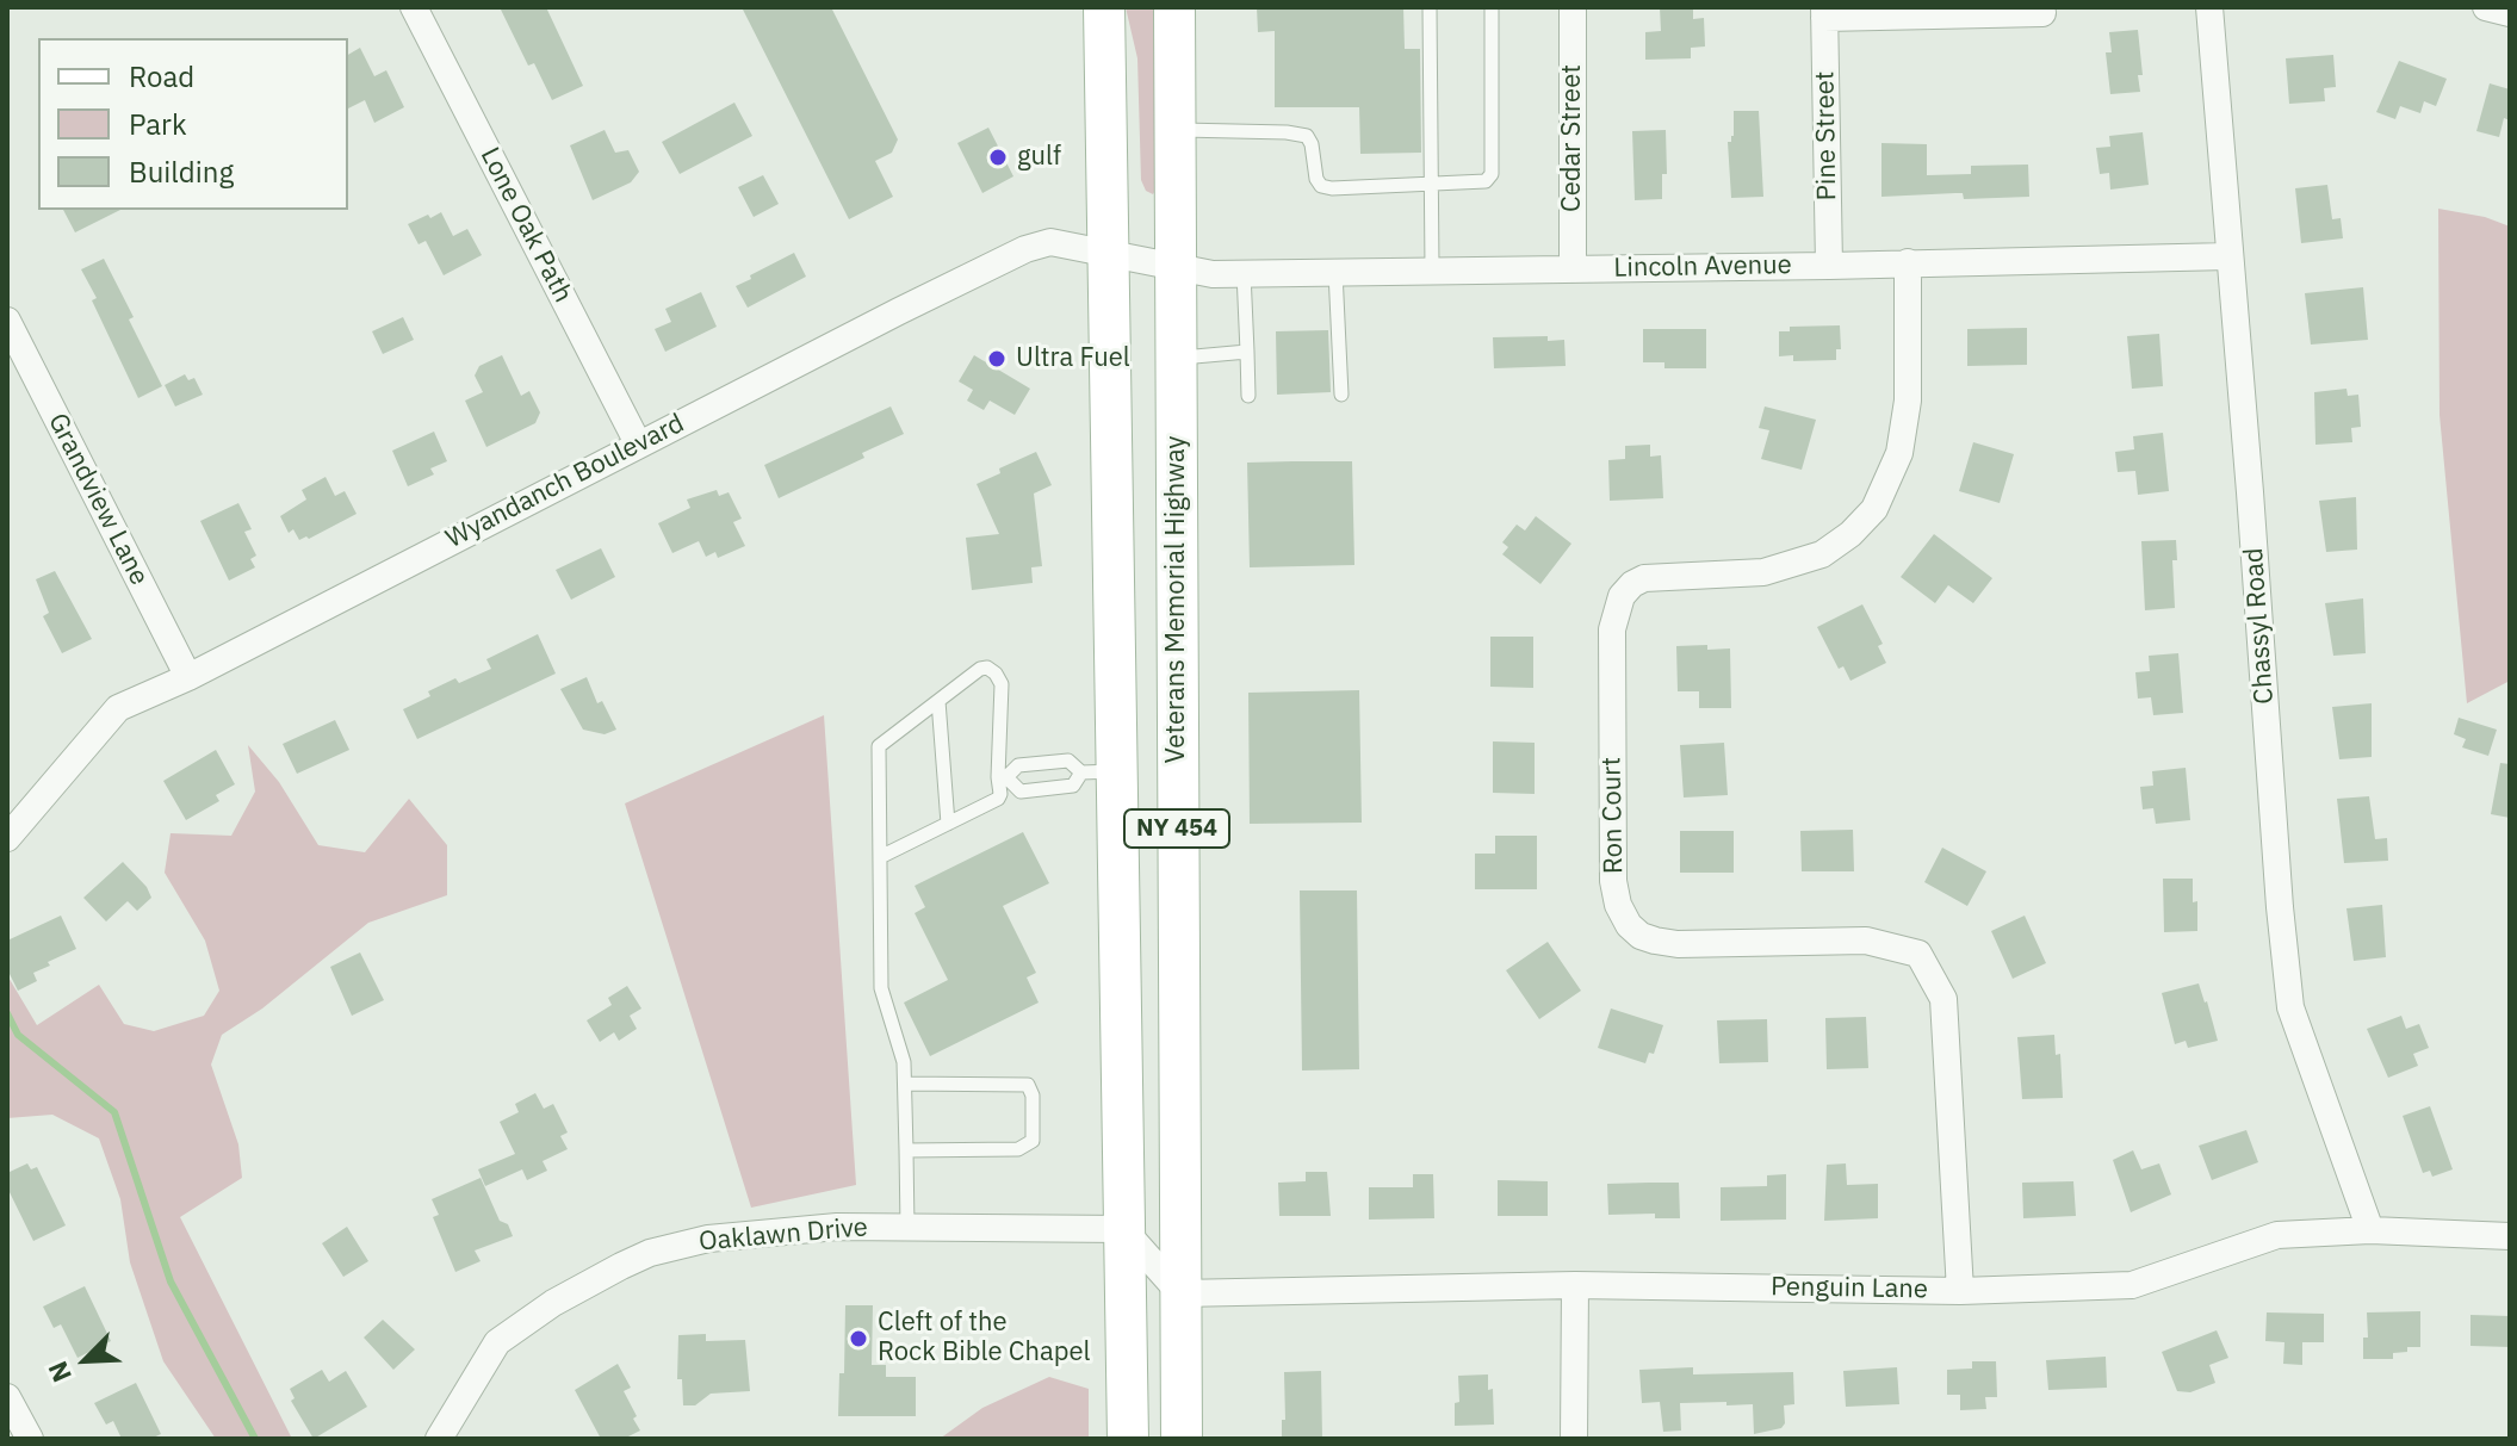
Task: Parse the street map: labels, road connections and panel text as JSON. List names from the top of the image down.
{
  "streets": {
    "main road": ["Veterans Memorial Highway", "NY 454"],
    "street": [
      "Pine Street",
      "Cedar Street",
      "Lone Oak Path",
      "Lincoln Avenue",
      "Wyandanch Boulevard",
      "Grandview Lane",
      "Chassyl Road",
      "Ron Court",
      "Oaklawn Drive",
      "Penguin Lane"
    ]
  },
  "crossings": [
    ["Pine Street", "Lincoln Avenue"],
    ["Cedar Street", "Lincoln Avenue"],
    ["Lone Oak Path", "Wyandanch Boulevard"],
    ["Lincoln Avenue", "Wyandanch Boulevard"],
    ["Lincoln Avenue", "Veterans Memorial Highway"],
    ["Lincoln Avenue", "Chassyl Road"],
    ["Lincoln Avenue", "Ron Court"],
    ["Wyandanch Boulevard", "Grandview Lane"],
    ["Wyandanch Boulevard", "Veterans Memorial Highway"],
    ["Wyandanch Boulevard", "NY 454"],
    ["Veterans Memorial Highway", "NY 454"],
    ["Veterans Memorial Highway", "Penguin Lane"],
    ["Chassyl Road", "Penguin Lane"],
    ["Ron Court", "Penguin Lane"],
    ["NY 454", "Oaklawn Drive"]
  ],
  "places": ["gulf", "Ultra Fuel", "Cleft of the Rock Bible Chapel"],
  "legend": ["Road", "Park", "Building"],
  "north": "bottom left"
}
